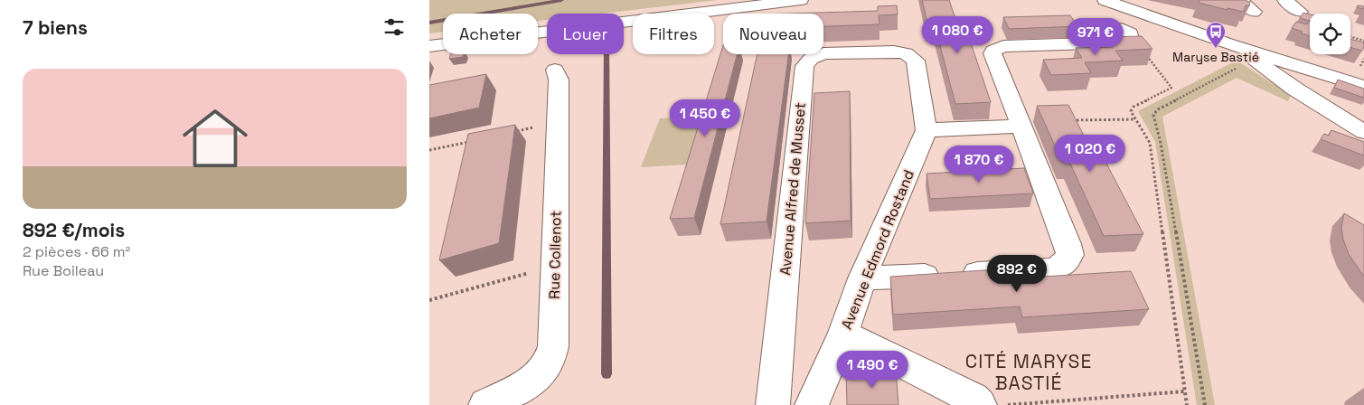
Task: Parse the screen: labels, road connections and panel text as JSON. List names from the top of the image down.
{
  "streets": {
    "street": ["Avenue Alfred de Musset", "Avenue Edmord Rostand", "Rue Collenot"]
  },
  "crossings": [
    ["Avenue Alfred de Musset", "Avenue Edmord Rostand"]
  ],
  "districts": ["CITÉ MARYSE BASTIÉ"],
  "places": {
    "bus stop": ["Maryse Bastié"]
  },
  "page": {
    "heading": "7 biens",
    "chip": [
      "Acheter",
      "Louer",
      "Filtres",
      "Nouveau"
    ],
    "price": [
      "1 080 €",
      "971 €",
      "1 450 €",
      "1 020 €",
      "1 870 €",
      "892 €",
      "1 490 €"
    ],
    "list": [
      {
        "name": "892 €/mois",
        "note": "2 pièces · 66 m² · Rue Boileau"
      }
    ]
  }
}
